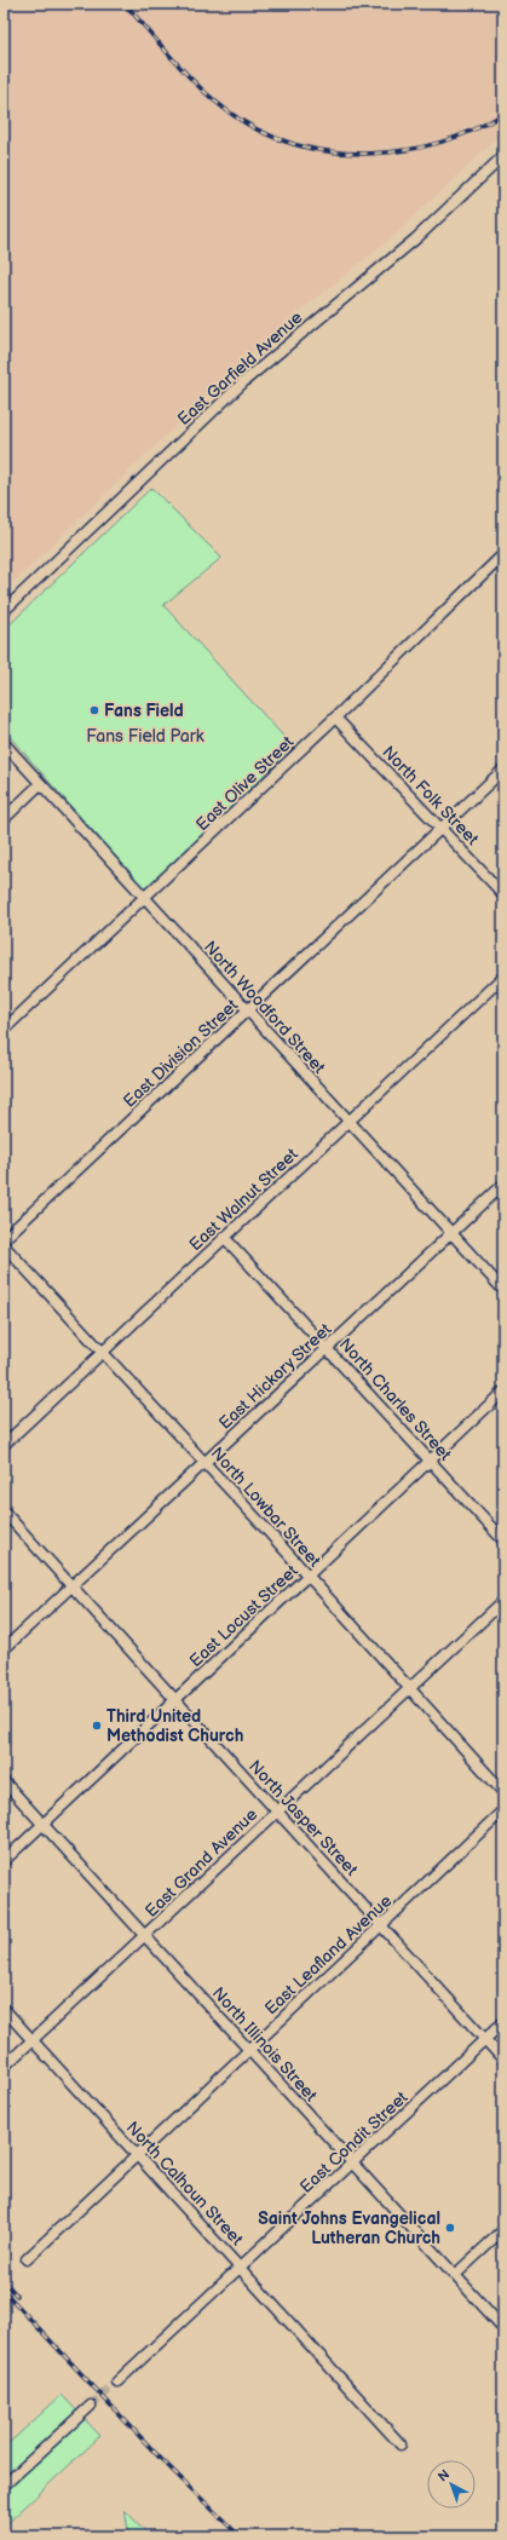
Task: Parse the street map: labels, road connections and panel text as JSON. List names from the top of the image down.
{
  "streets": {
    "street": [
      "East Garfield Avenue",
      "East Olive Street",
      "North Folk Street",
      "North Woodford Street",
      "East Division Street",
      "East Walnut Street",
      "East Hickory Street",
      "North Charles Street",
      "North Lowbar Street",
      "East Locust Street",
      "North Jasper Street",
      "East Grand Avenue",
      "East Leafland Avenue",
      "North Illinois Street",
      "East Condit Street",
      "North Calhoun Street"
    ]
  },
  "crossings": [
    ["East Olive Street", "North Folk Street"],
    ["East Olive Street", "North Woodford Street"],
    ["North Folk Street", "East Division Street"],
    ["North Woodford Street", "East Division Street"],
    ["North Woodford Street", "East Walnut Street"],
    ["North Woodford Street", "East Hickory Street"],
    ["East Walnut Street", "North Charles Street"],
    ["East Walnut Street", "North Lowbar Street"],
    ["East Hickory Street", "North Charles Street"],
    ["East Hickory Street", "North Lowbar Street"],
    ["East Hickory Street", "North Jasper Street"],
    ["North Charles Street", "East Locust Street"],
    ["North Lowbar Street", "East Locust Street"],
    ["North Lowbar Street", "East Grand Avenue"],
    ["East Locust Street", "North Jasper Street"],
    ["East Locust Street", "North Illinois Street"],
    ["North Jasper Street", "East Grand Avenue"],
    ["North Jasper Street", "East Leafland Avenue"],
    ["North Jasper Street", "East Condit Street"],
    ["East Grand Avenue", "North Illinois Street"],
    ["East Grand Avenue", "North Calhoun Street"],
    ["East Leafland Avenue", "North Illinois Street"],
    ["East Leafland Avenue", "North Calhoun Street"],
    ["North Illinois Street", "East Condit Street"],
    ["East Condit Street", "North Calhoun Street"]
  ],
  "parks": ["Fans Field Park"],
  "places": ["Fans Field", "Third United Methodist Church", "Saint Johns Evangelical Lutheran Church"],
  "north": "top left"
}
